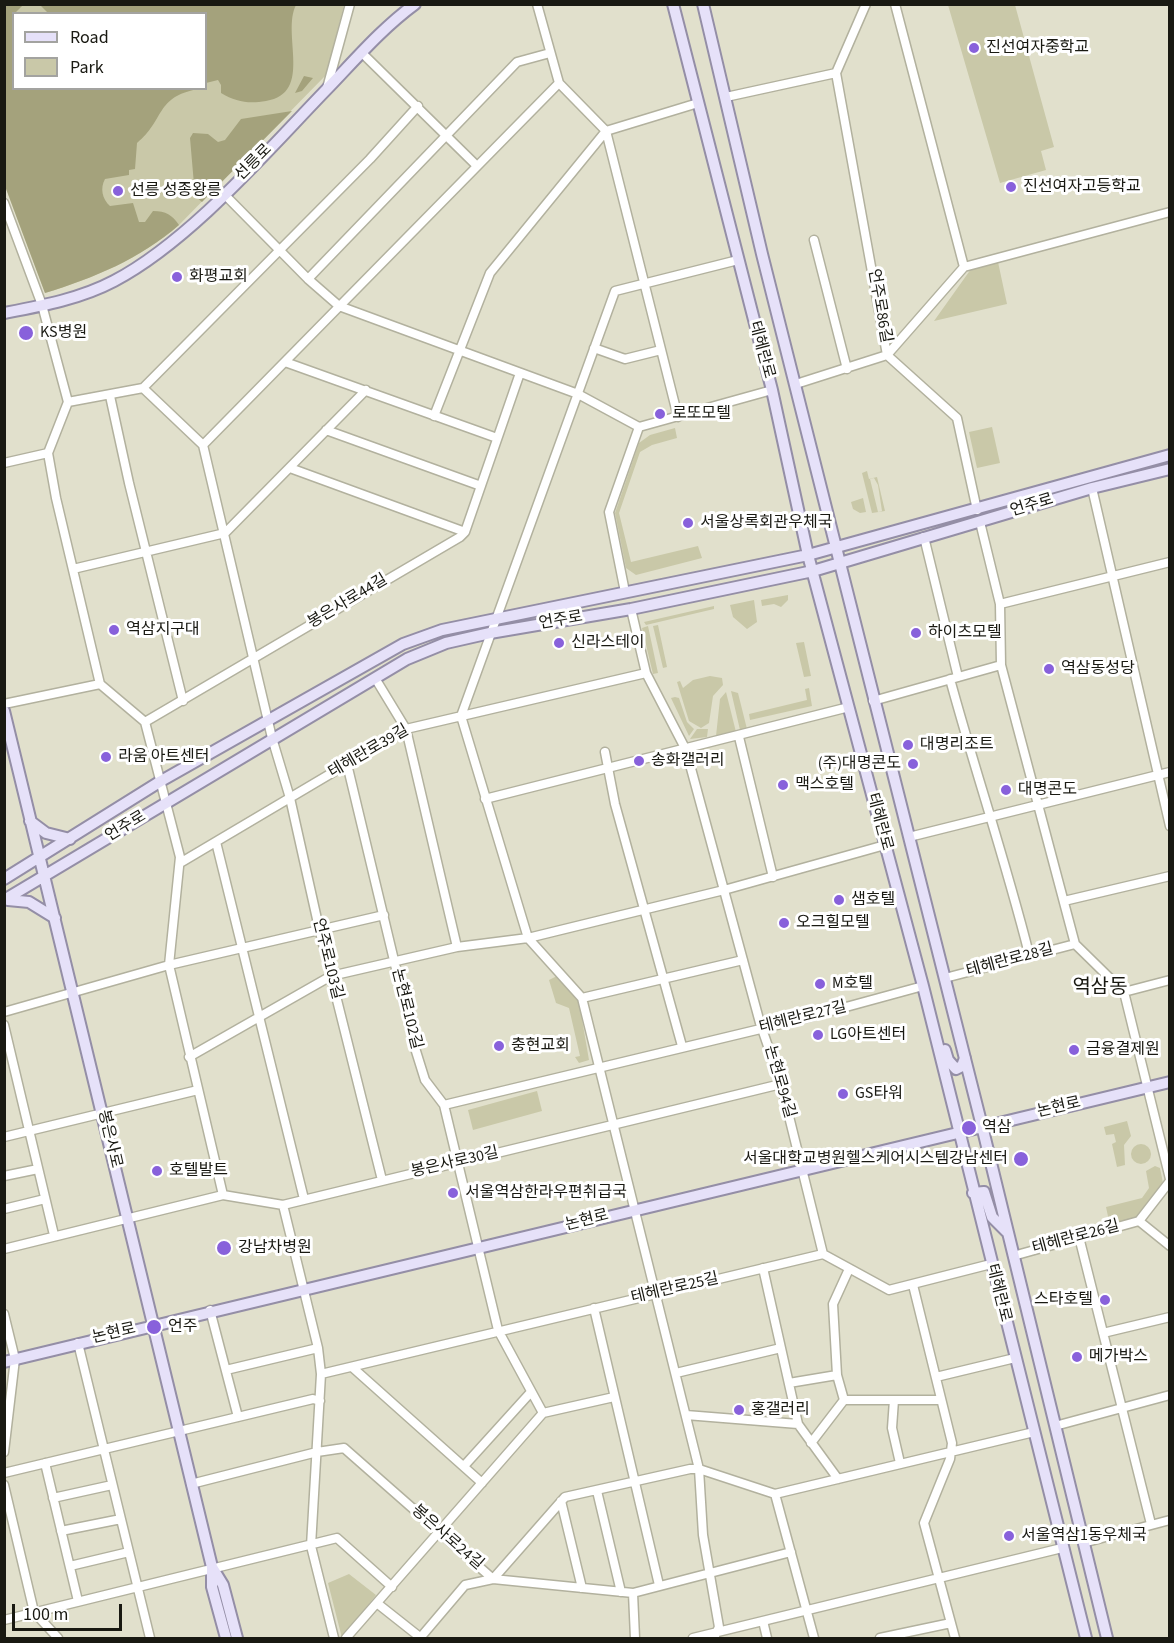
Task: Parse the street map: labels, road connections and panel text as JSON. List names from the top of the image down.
{
  "streets": {
    "main road": [
      "선릉로",
      "테헤란로",
      "언주로",
      "논현로",
      "봉은사로"
    ],
    "street": [
      "언주로86길",
      "봉은사로44길",
      "테헤란로39길",
      "언주로103길",
      "테헤란로28길",
      "논현로102길",
      "테헤란로27길",
      "논현로94길",
      "봉은사로30길",
      "테헤란로26길",
      "테헤란로25길",
      "봉은사로24길"
    ]
  },
  "crossings": [
    ["언주로86길", "언주로"],
    ["테헤란로", "언주로"],
    ["테헤란로", "테헤란로28길"],
    ["테헤란로", "테헤란로27길"],
    ["테헤란로", "논현로"],
    ["테헤란로", "테헤란로26길"],
    ["언주로", "언주로103길"],
    ["언주로", "논현로94길"],
    ["언주로", "봉은사로"],
    ["봉은사로44길", "언주로103길"],
    ["테헤란로39길", "언주로103길"],
    ["테헤란로39길", "논현로102길"],
    ["테헤란로39길", "논현로94길"],
    ["언주로103길", "봉은사로30길"],
    ["논현로102길", "테헤란로27길"],
    ["논현로102길", "논현로"],
    ["논현로102길", "봉은사로30길"],
    ["논현로102길", "테헤란로25길"],
    ["테헤란로27길", "논현로94길"],
    ["논현로94길", "논현로"],
    ["논현로94길", "봉은사로30길"],
    ["논현로94길", "테헤란로25길"],
    ["논현로", "봉은사로"],
    ["봉은사로", "봉은사로30길"],
    ["봉은사로", "봉은사로24길"]
  ],
  "districts": ["역삼동"],
  "places": [
    "진선여자중학교",
    "진선여자고등학교",
    "선릉 성종왕릉",
    "화평교회",
    "KS병원",
    "로또모텔",
    "서울상록회관우체국",
    "역삼지구대",
    "하이츠모텔",
    "신라스테이",
    "역삼동성당",
    "대명리조트",
    "라움 아트센터",
    "송화갤러리",
    "(주)대명콘도",
    "맥스호텔",
    "대명콘도",
    "샘호텔",
    "오크힐모텔",
    "M호텔",
    "LG아트센터",
    "충현교회",
    "금융결제원",
    "GS타워",
    "역삼",
    "서울대학교병원헬스케어시스템강남센터",
    "호텔발트",
    "서울역삼한라우편취급국",
    "강남차병원",
    "스타호텔",
    "언주",
    "메가박스",
    "홍갤러리",
    "서울역삼1동우체국"
  ],
  "legend": ["Road", "Park"],
  "scale_bar": "100 m"
}
